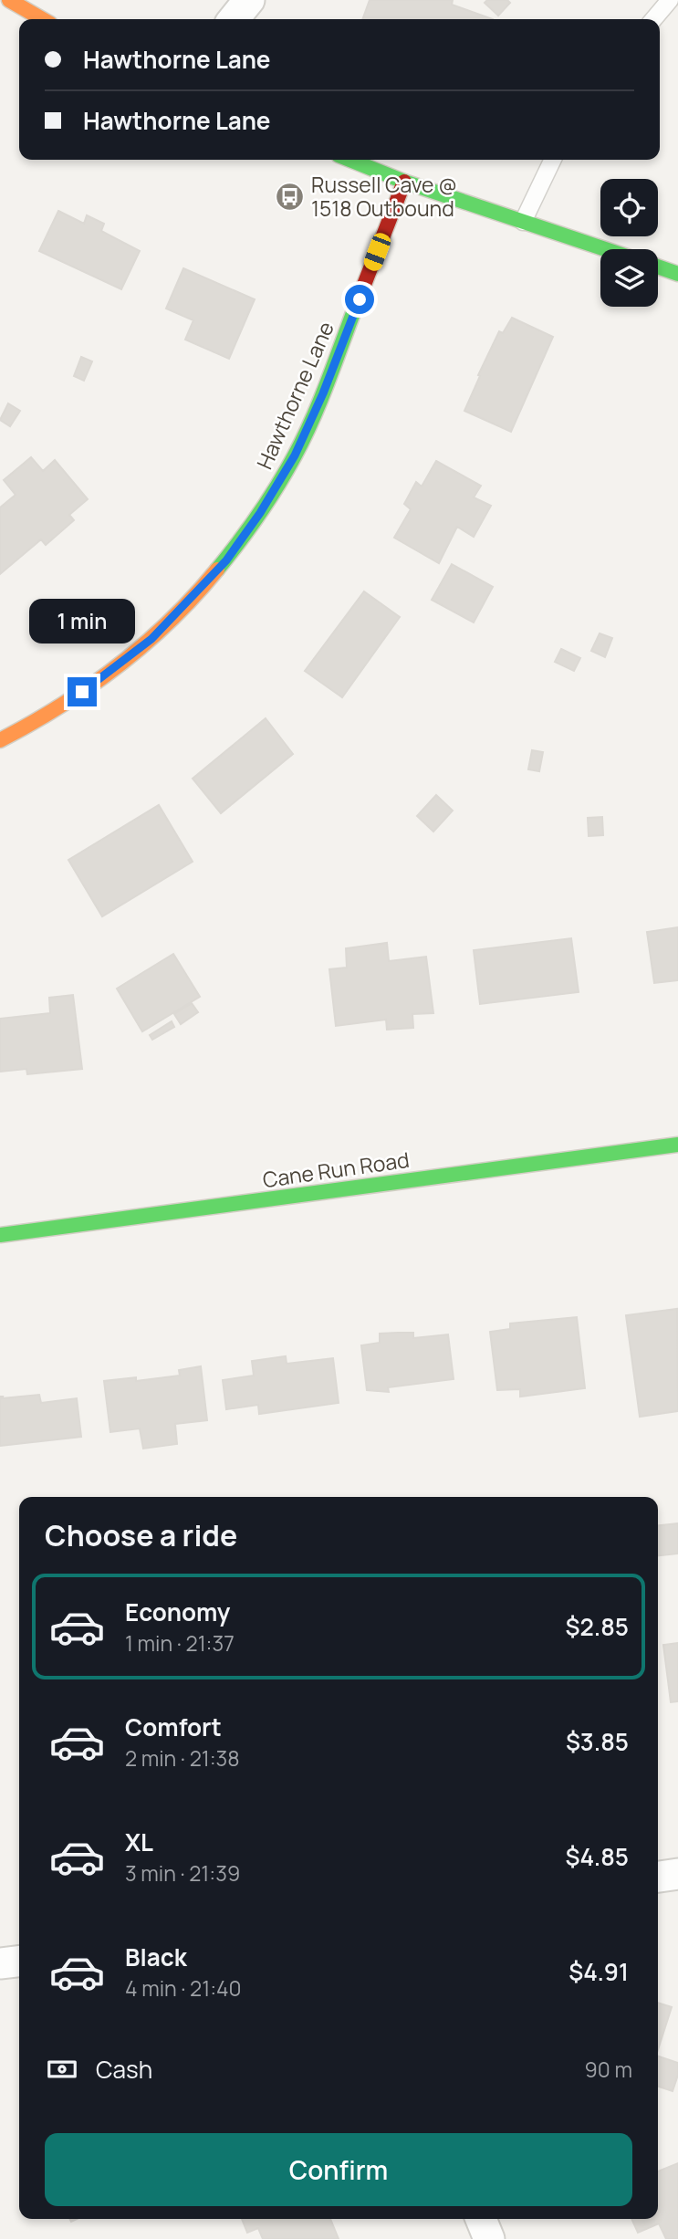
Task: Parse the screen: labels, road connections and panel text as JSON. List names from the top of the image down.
{
  "streets": {
    "street": ["Hawthorne Lane", "Cane Run Road"]
  },
  "places": {
    "bus stop": ["Russell Cave @ 1518 Outbound"]
  },
  "page": {
    "banner": ["Hawthorne Lane", "Hawthorne Lane"],
    "bubble": "1 min",
    "heading": "Choose a ride",
    "list": [
      {
        "name": "Economy",
        "note": "1 min · 21:37",
        "value": "$2.85"
      },
      {
        "name": "Comfort",
        "note": "2 min · 21:38",
        "value": "$3.85"
      },
      {
        "name": "XL",
        "note": "3 min · 21:39",
        "value": "$4.85"
      },
      {
        "name": "Black",
        "note": "4 min · 21:40",
        "value": "$4.91"
      }
    ],
    "pay": ["Cash", "90 m"],
    "buttons": "Confirm"
  }
}
